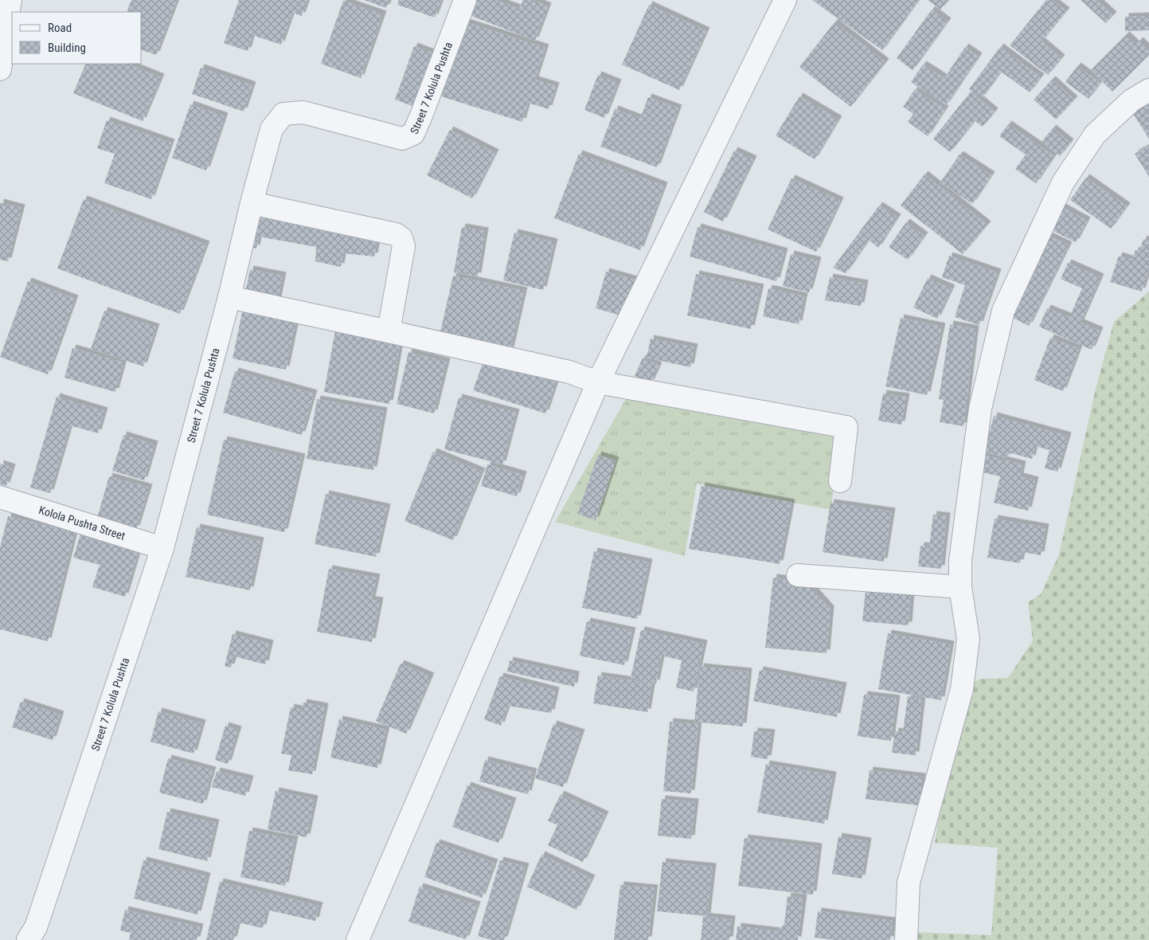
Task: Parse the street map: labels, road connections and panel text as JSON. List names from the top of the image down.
{
  "streets": {
    "street": ["Street 7 Kolula Pushta", "Kolola Pushta Street"]
  },
  "crossings": [
    ["Street 7 Kolula Pushta", "Kolola Pushta Street"]
  ],
  "legend": ["Road", "Building"]
}
